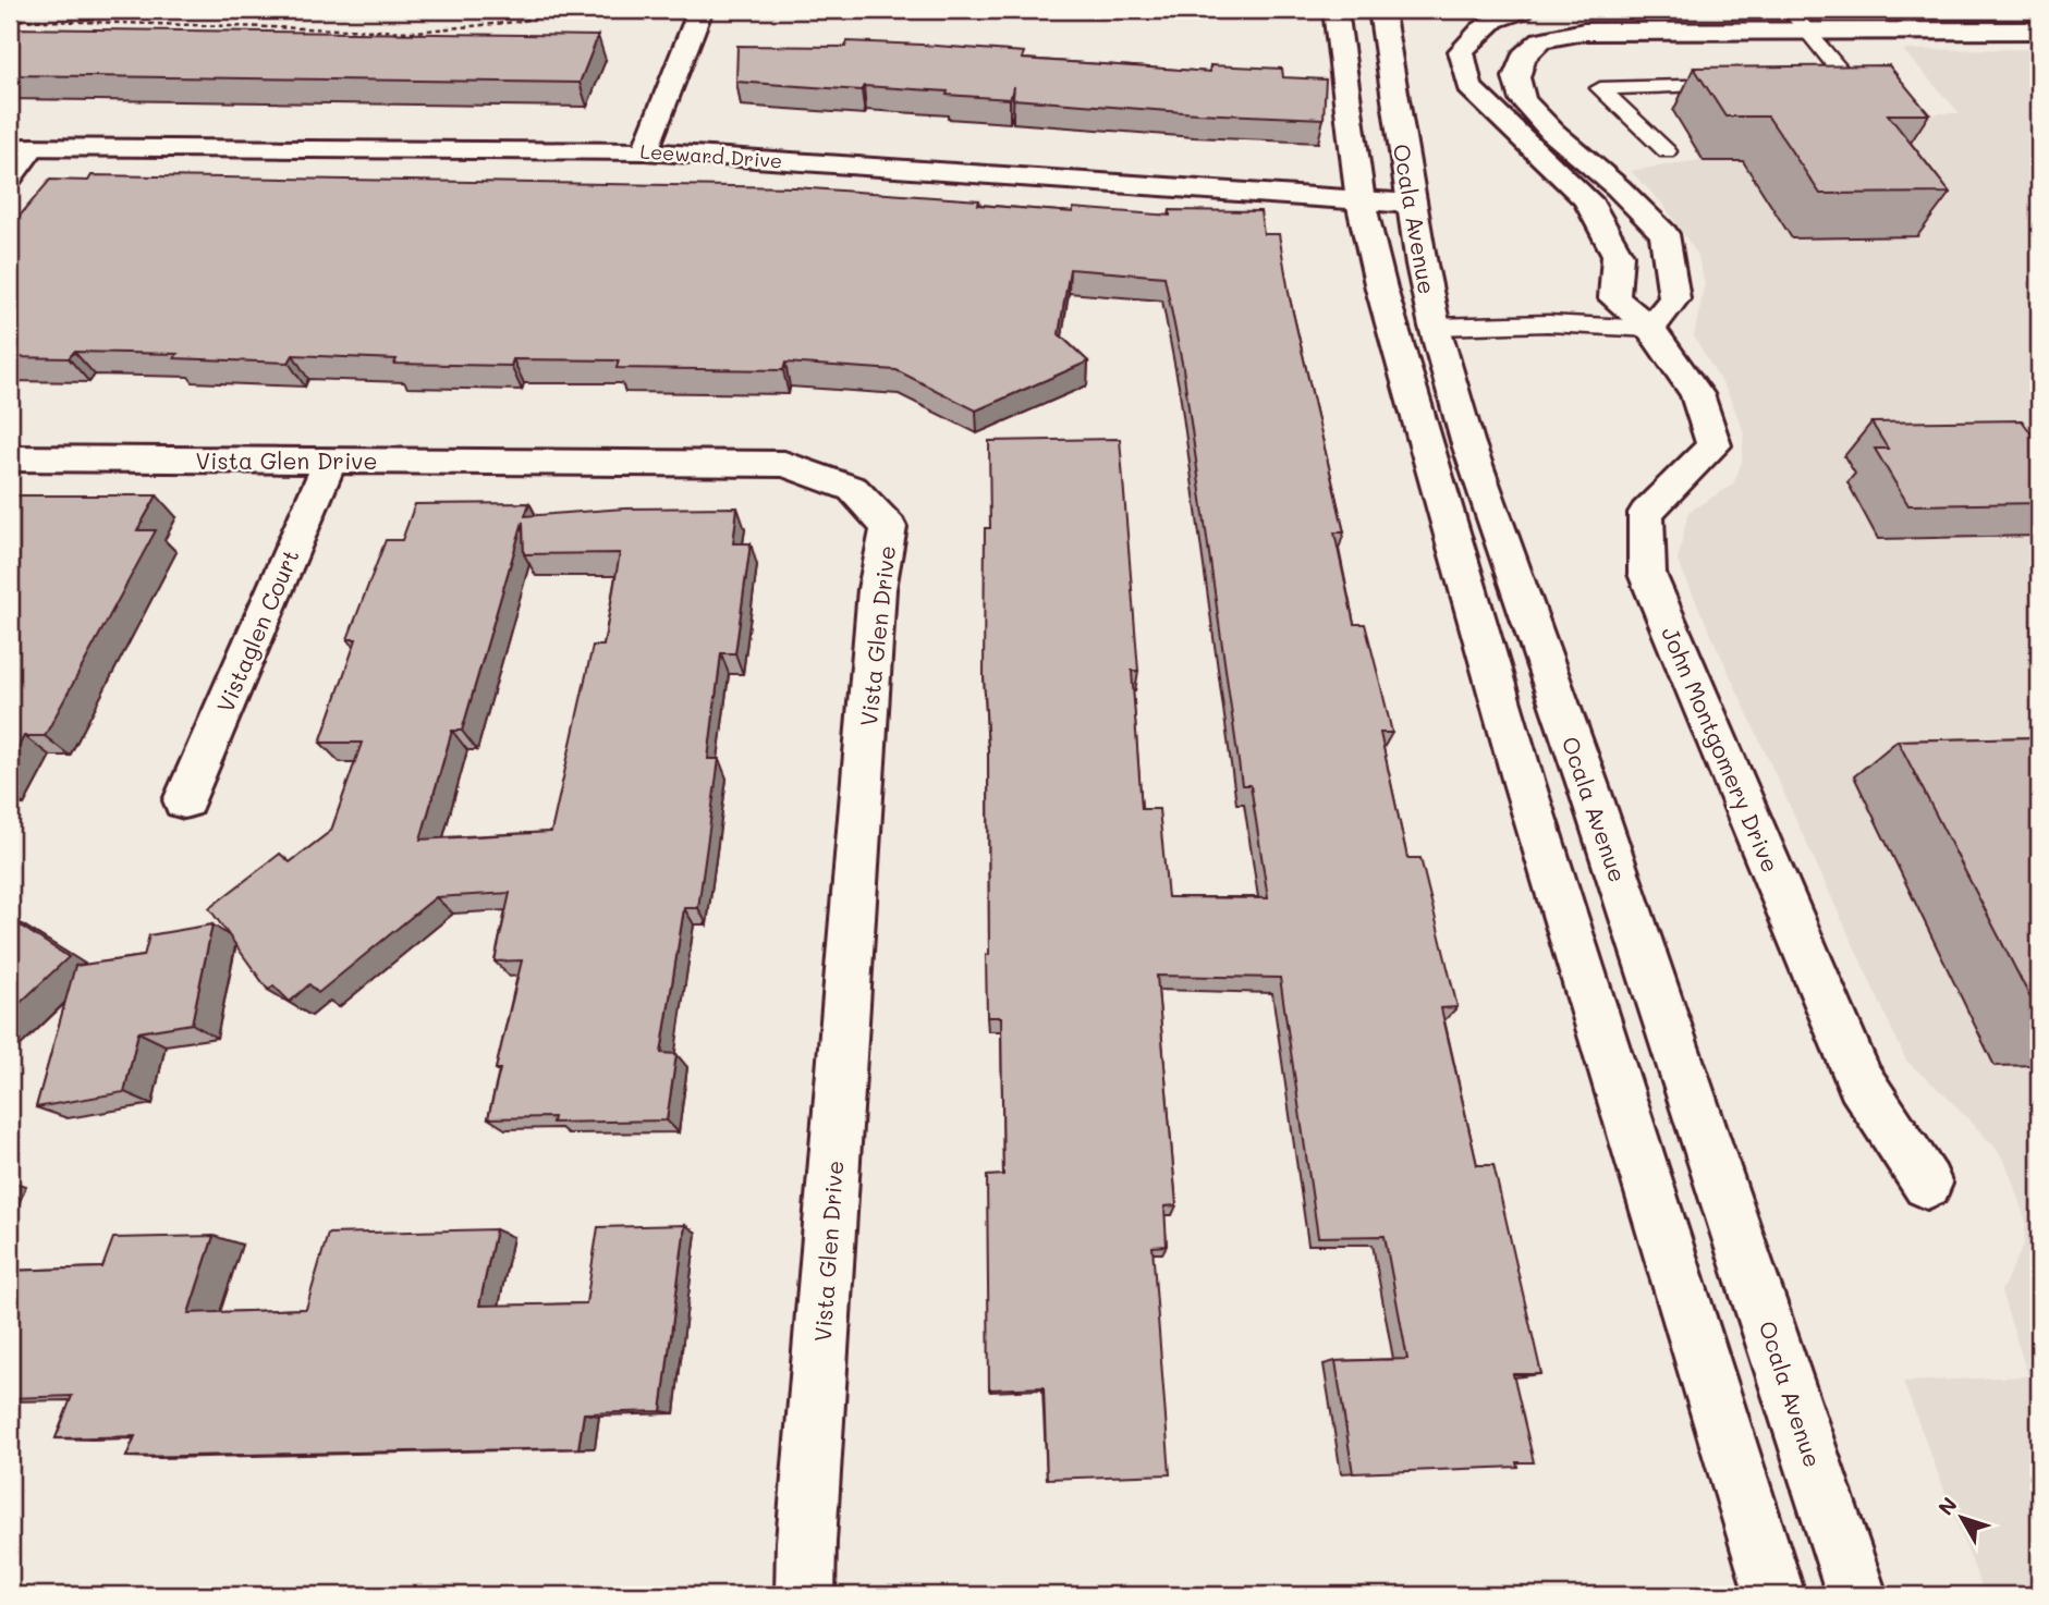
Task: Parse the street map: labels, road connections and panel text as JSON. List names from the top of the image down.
{
  "streets": {
    "street": [
      "Leeward Drive",
      "Ocala Avenue",
      "Vista Glen Drive",
      "Vistaglen Court",
      "John Montgomery Drive"
    ]
  },
  "crossings": [
    ["Leeward Drive", "Ocala Avenue"],
    ["Vista Glen Drive", "Vistaglen Court"]
  ],
  "north": "top left"
}
